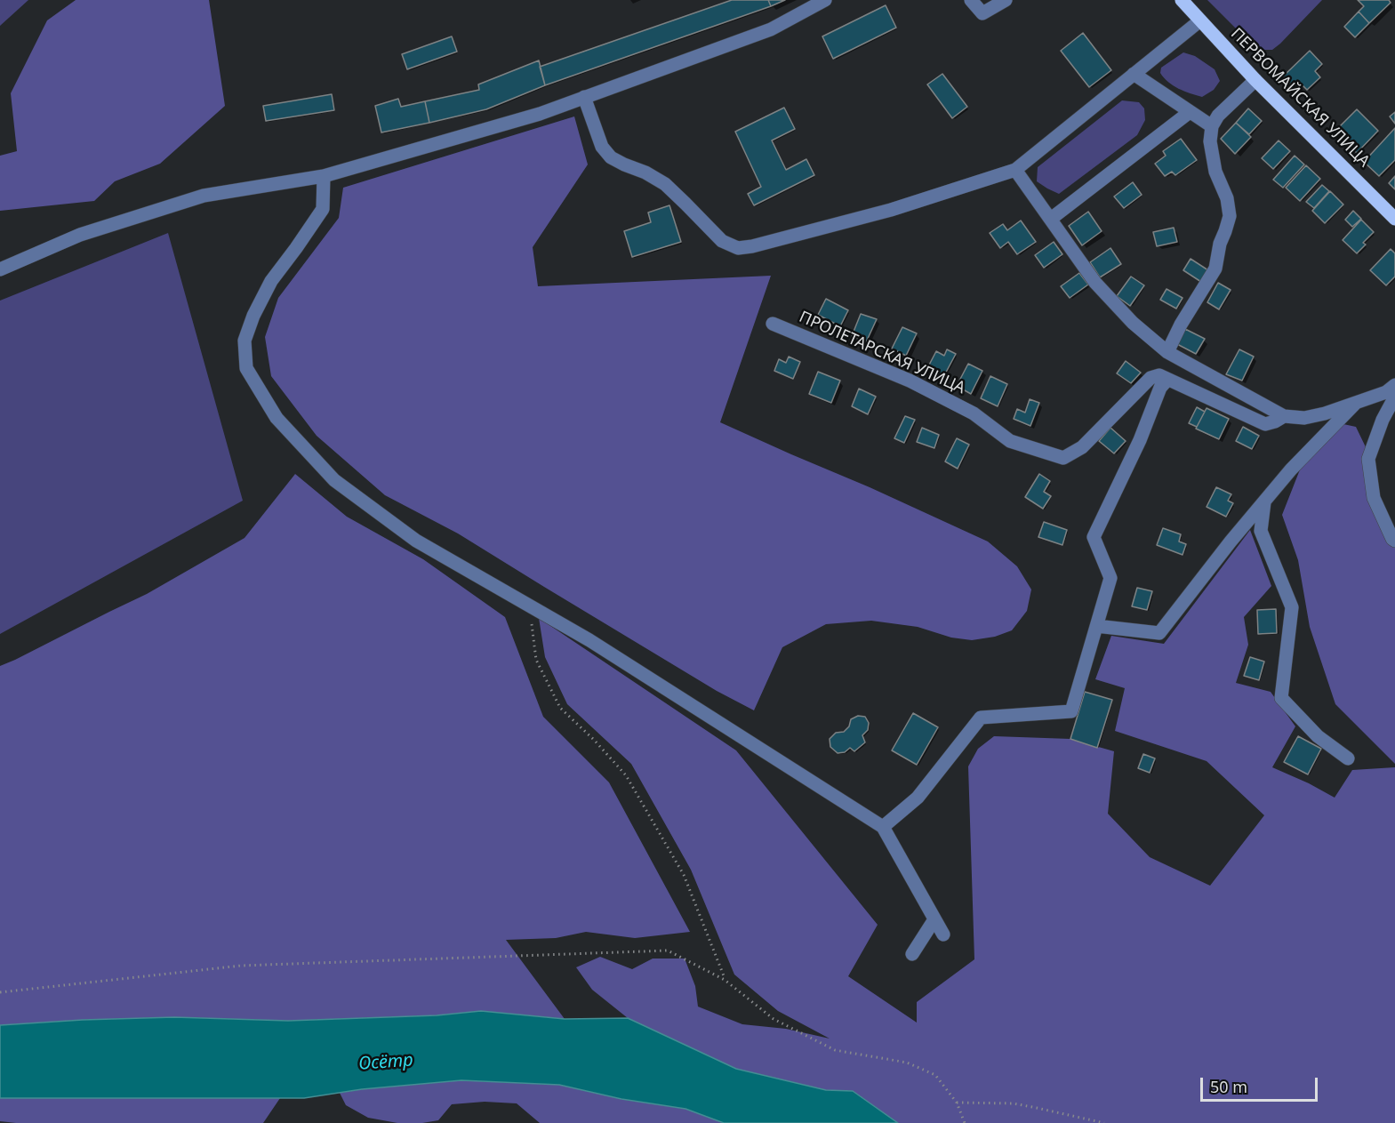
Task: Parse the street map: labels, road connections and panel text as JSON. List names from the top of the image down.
{
  "streets": {
    "main road": ["ПЕРВОМАЙСКАЯ УЛИЦА"],
    "street": ["ПРОЛЕТАРСКАЯ УЛИЦА"]
  },
  "water": ["Осётр"],
  "scale_bar": "50 m"
}
